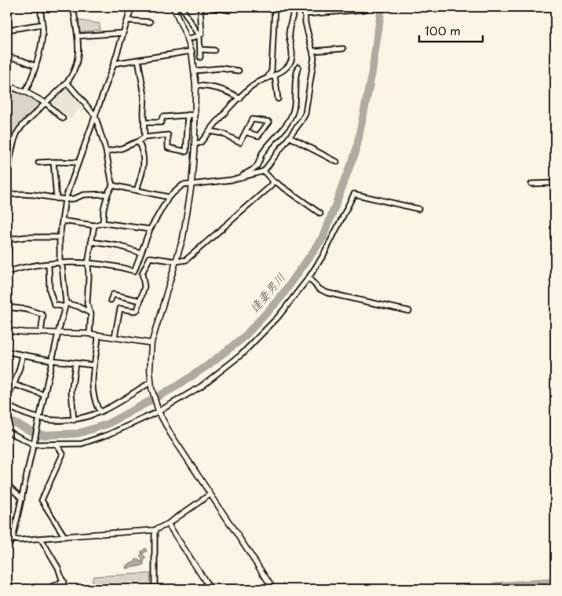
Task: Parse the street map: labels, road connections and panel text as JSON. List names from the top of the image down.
{
  "water": ["逢妻男川"],
  "scale_bar": "100 m"
}
